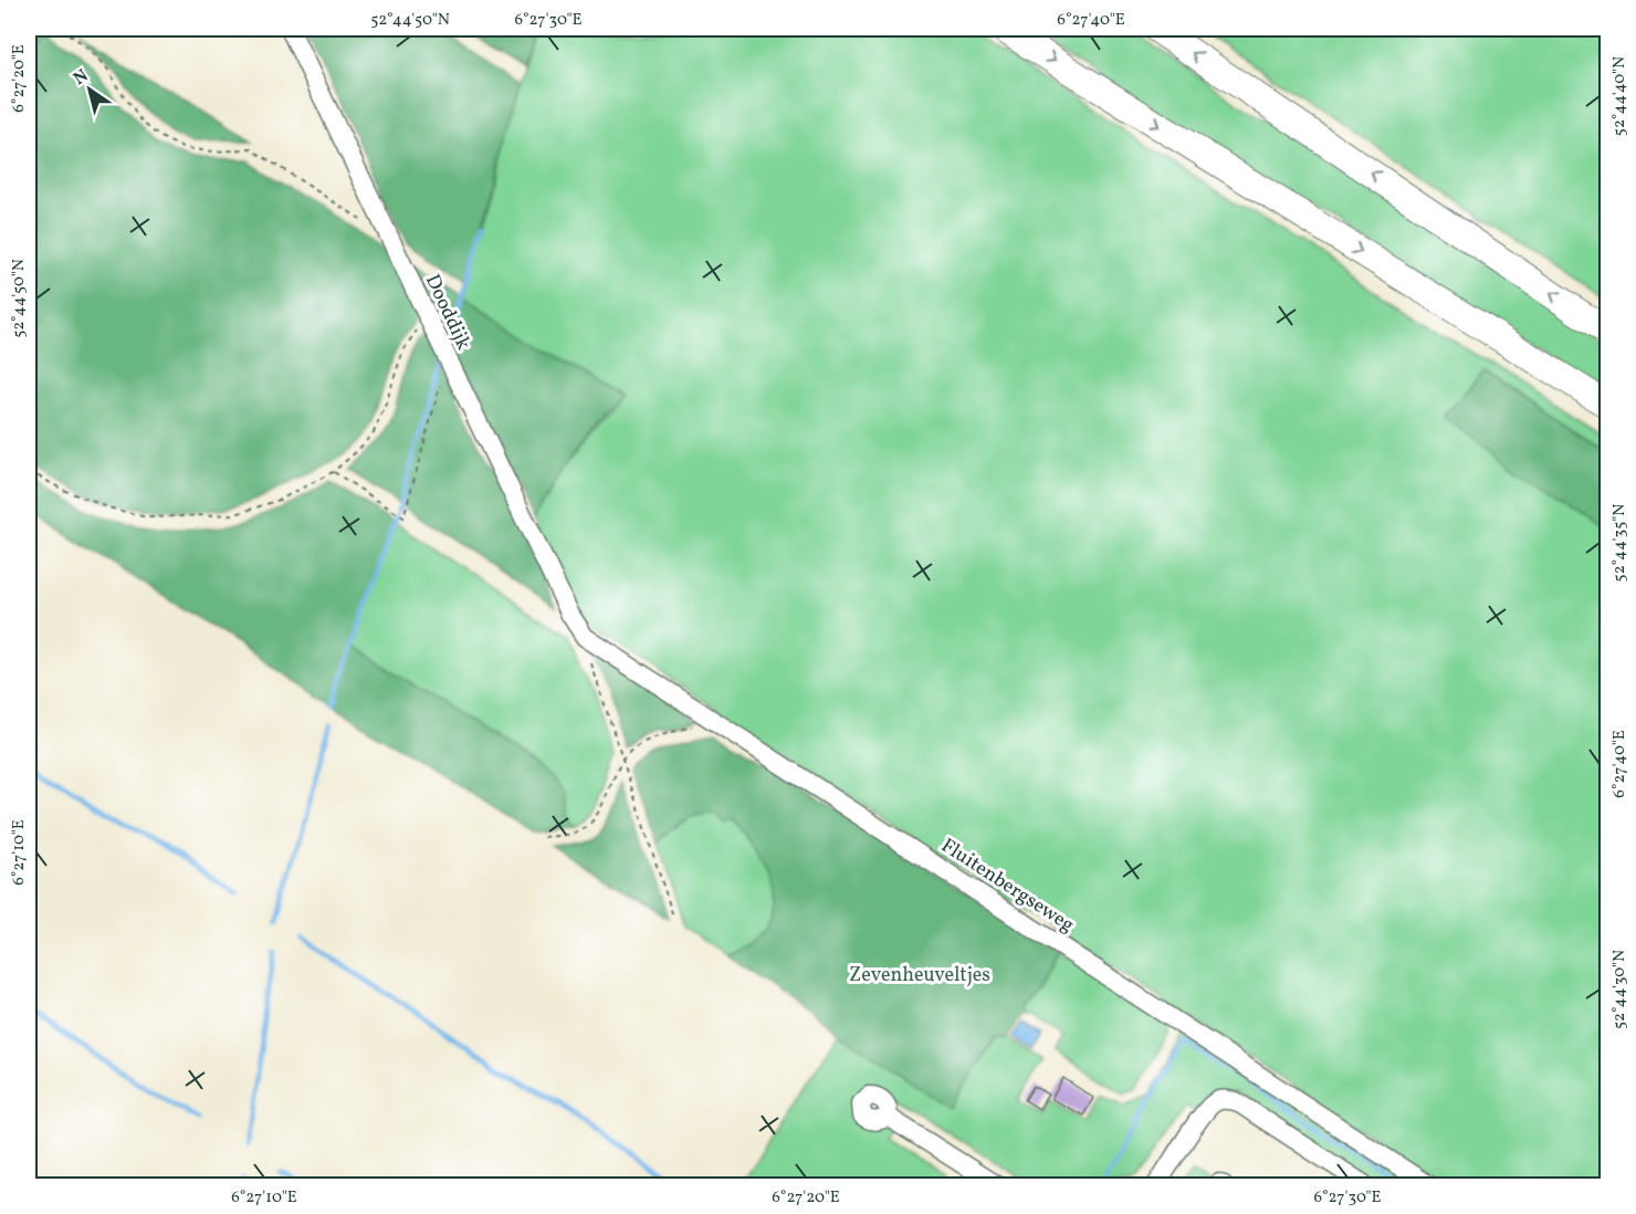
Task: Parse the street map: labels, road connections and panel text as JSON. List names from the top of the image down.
{
  "streets": {
    "street": ["Dooddijk", "Fluitenbergseweg"]
  },
  "crossings": [
    ["Dooddijk", "Fluitenbergseweg"]
  ],
  "parks": ["Zevenheuveltjes"],
  "north": "top left",
  "coordinates": [
    "52°44'50\"N",
    "6°27'30\"E",
    "6°27'40\"E",
    "6°27'20\"E",
    "52°44'40\"N",
    "52°44'35\"N",
    "6°27'10\"E",
    "52°44'30\"N"
  ]
}
